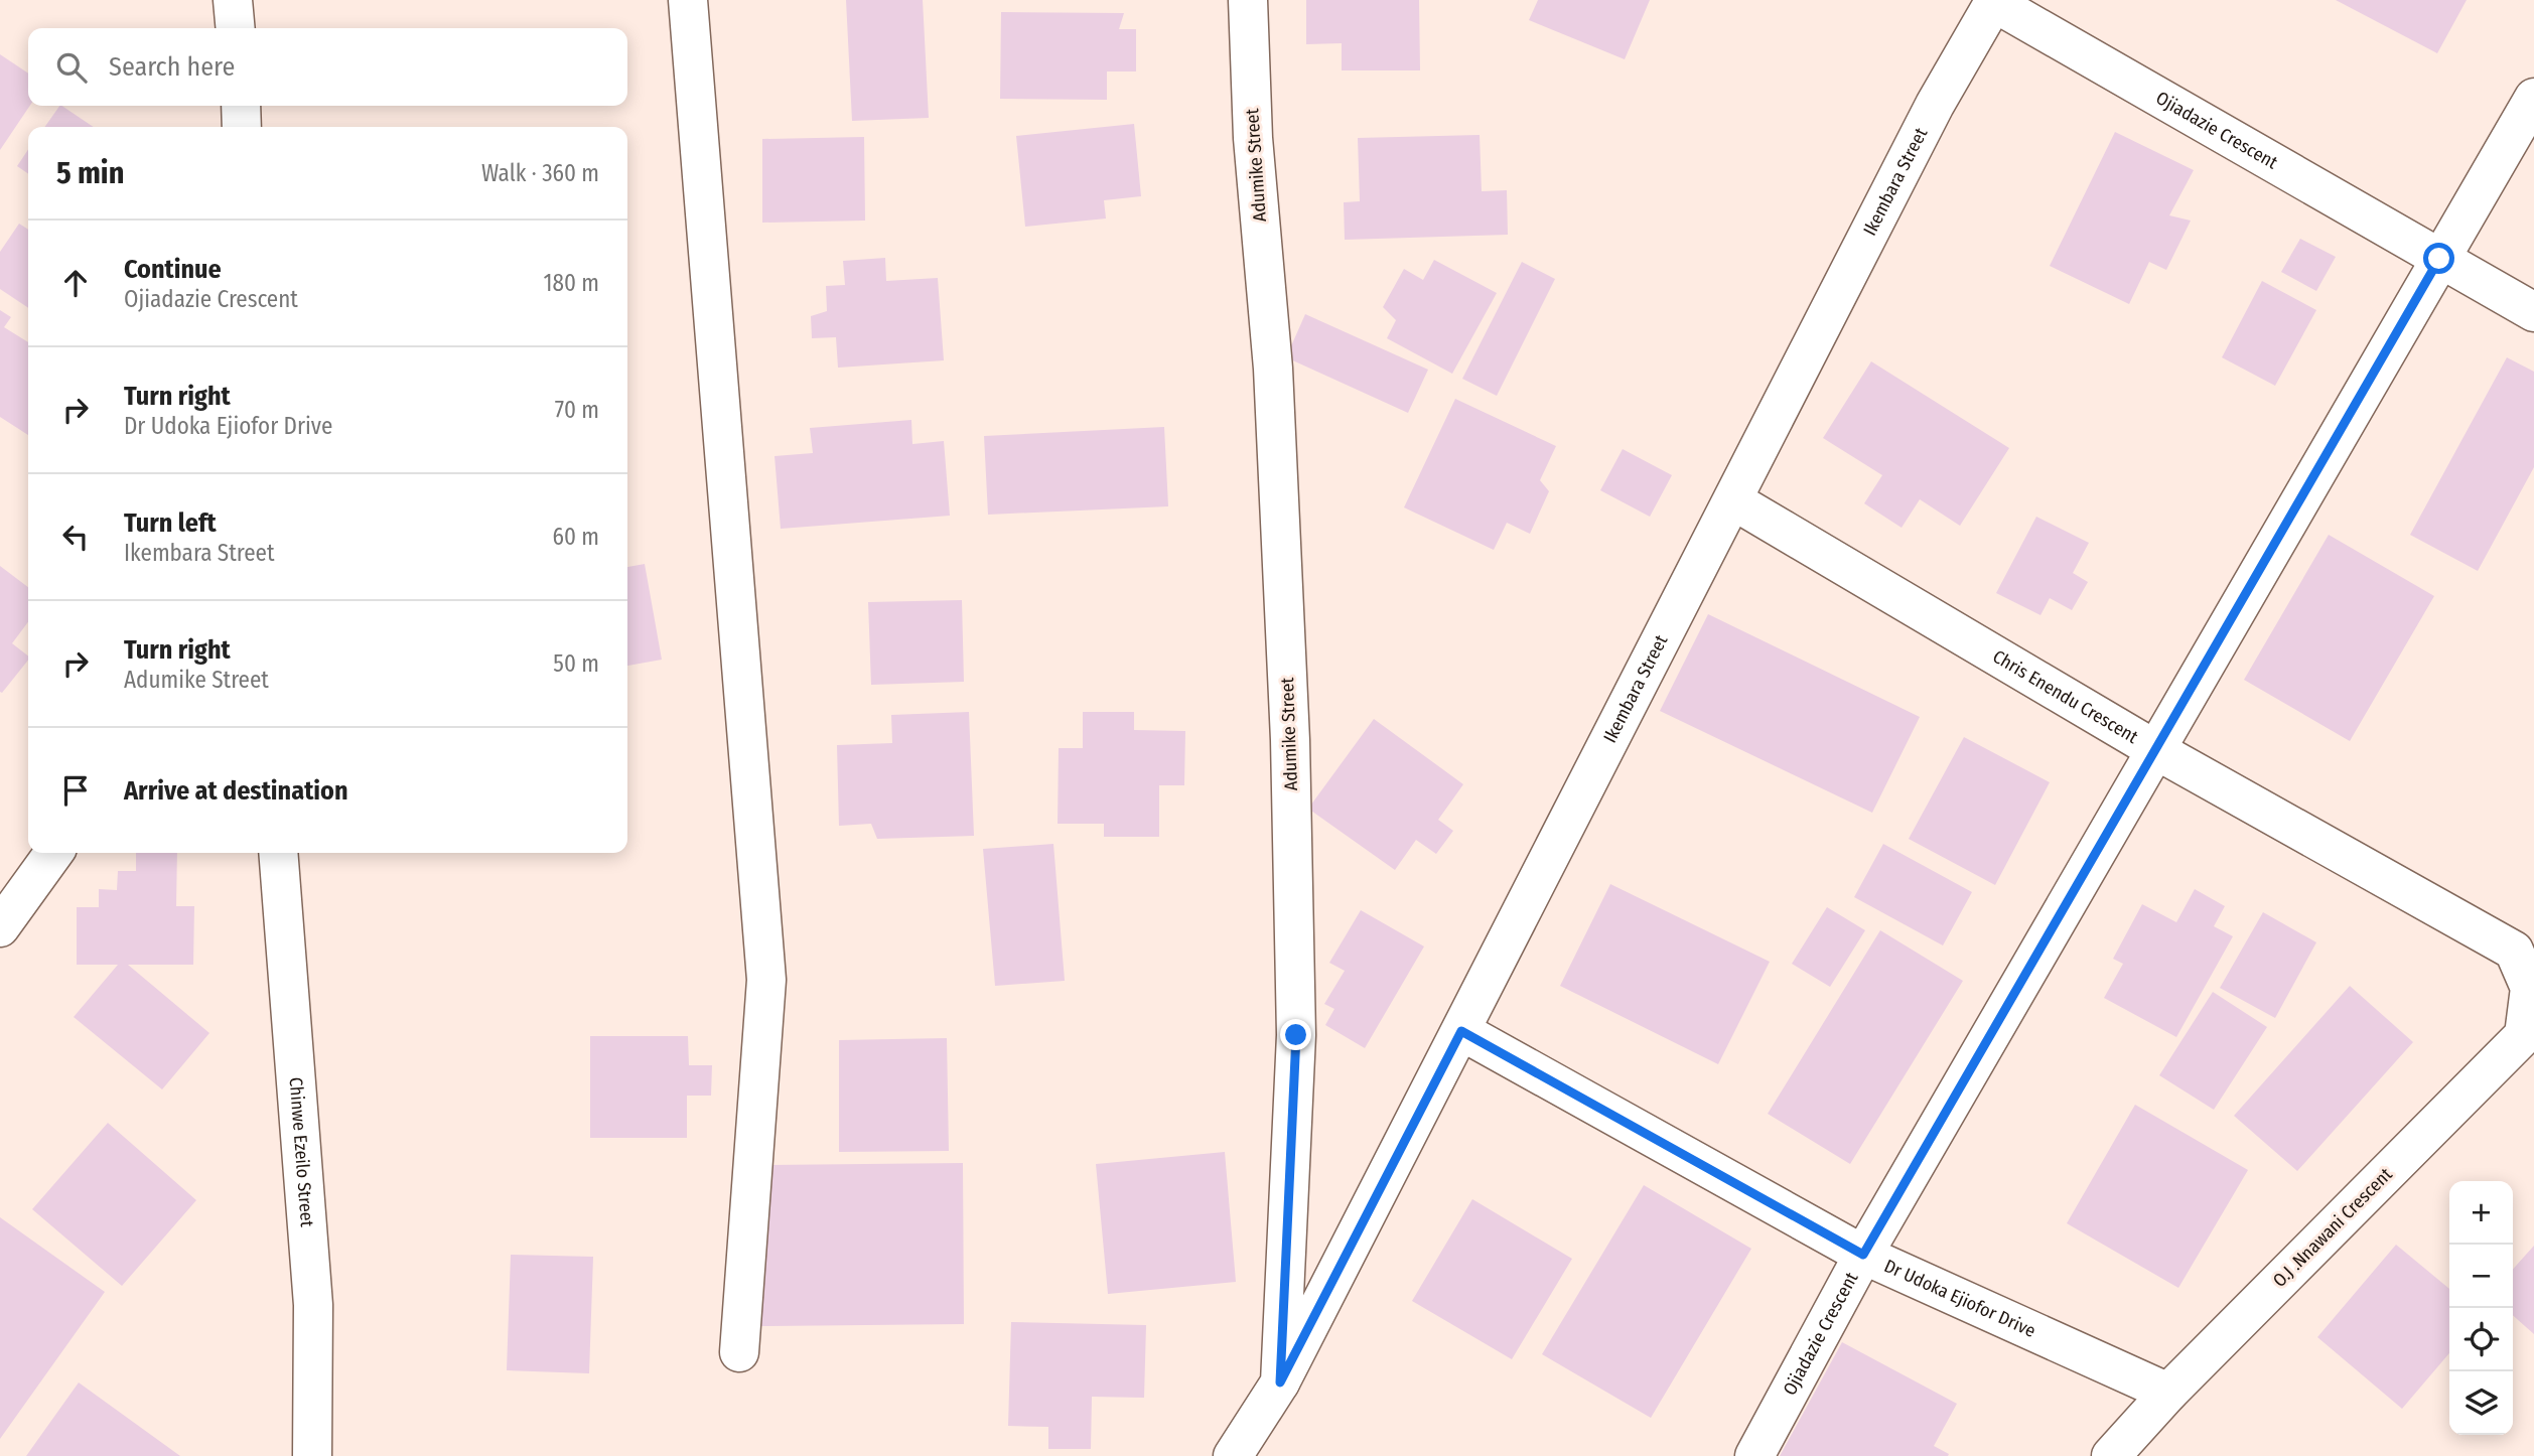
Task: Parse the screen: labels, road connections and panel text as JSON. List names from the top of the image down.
{
  "streets": {
    "street": [
      "Ojiadazie Crescent",
      "Adumike Street",
      "Ikembara Street",
      "Chris Enendu Crescent",
      "Chinwe Ezeilo Street",
      "O.J .Nnawani Crescent",
      "Dr Udoka Ejiofor Drive"
    ]
  },
  "crossings": [
    ["Ojiadazie Crescent", "Ikembara Street"],
    ["Ojiadazie Crescent", "Chris Enendu Crescent"],
    ["Ojiadazie Crescent", "Dr Udoka Ejiofor Drive"],
    ["Adumike Street", "Ikembara Street"],
    ["Ikembara Street", "Chris Enendu Crescent"],
    ["Ikembara Street", "Dr Udoka Ejiofor Drive"],
    ["Chris Enendu Crescent", "O.J .Nnawani Crescent"],
    ["O.J .Nnawani Crescent", "Dr Udoka Ejiofor Drive"]
  ],
  "page": {
    "search": "Search here",
    "heading": ["5 min", "Walk · 360 m"],
    "list": [
      ["Continue", "Ojiadazie Crescent", "180 m"],
      ["Turn right", "Dr Udoka Ejiofor Drive", "70 m"],
      ["Turn left", "Ikembara Street", "60 m"],
      ["Turn right", "Adumike Street", "50 m"],
      "Arrive at destination"
    ],
    "map_buttons": ["+", "−"]
  }
}
